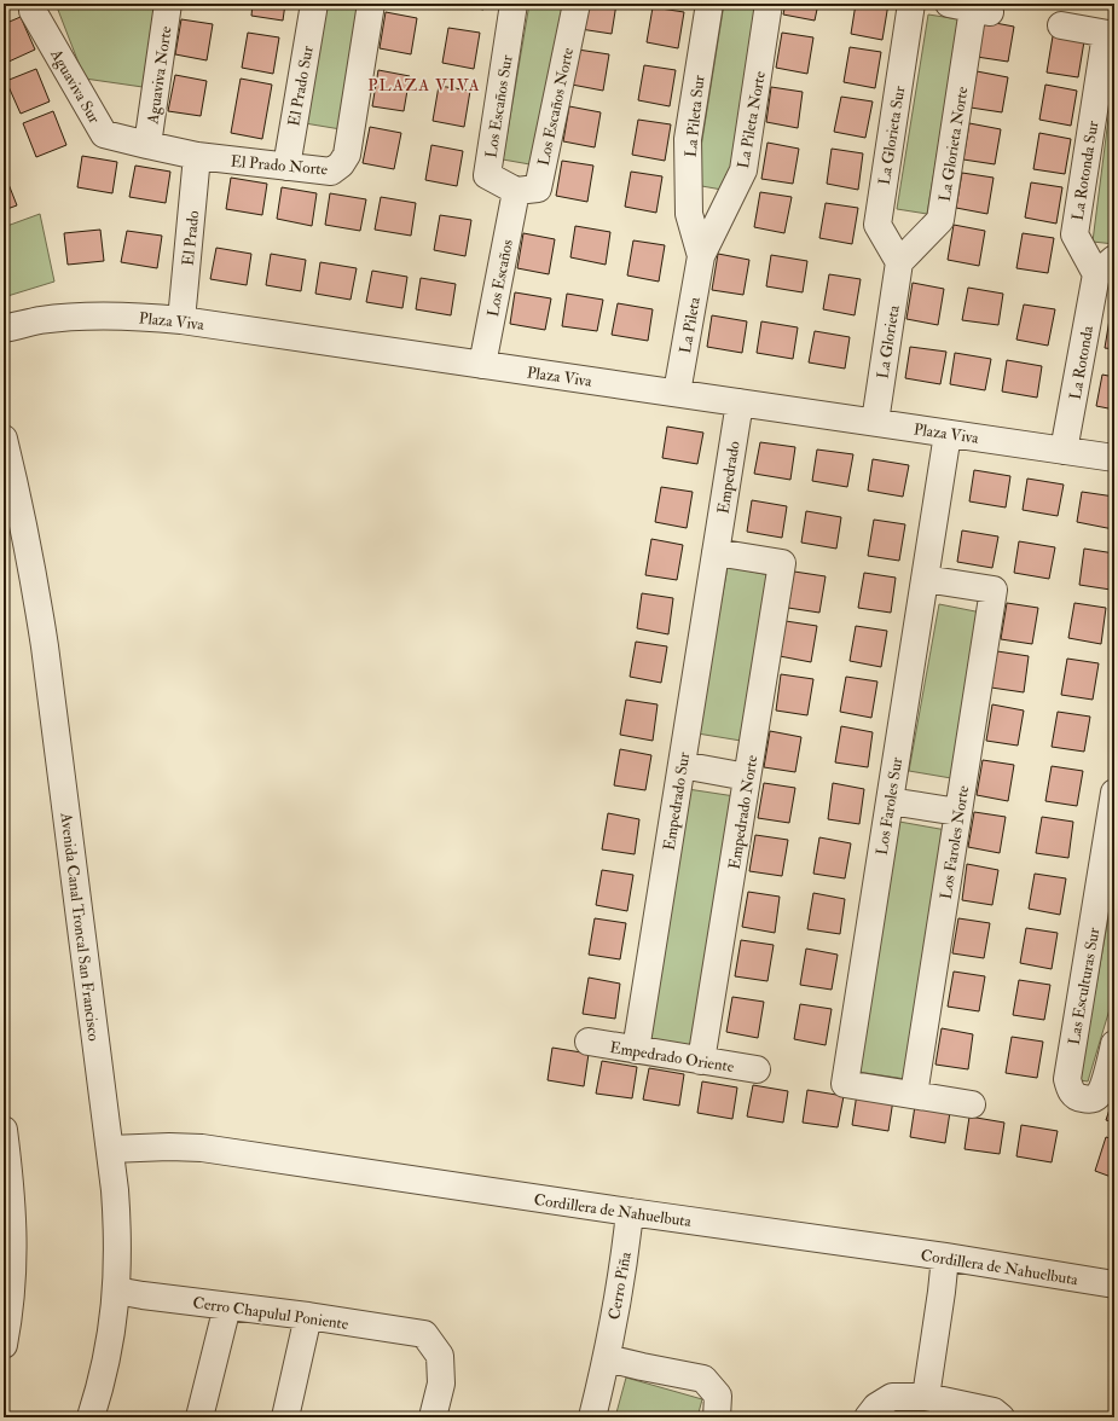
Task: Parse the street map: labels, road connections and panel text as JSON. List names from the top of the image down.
{
  "streets": {
    "street": [
      "Aguaviva Norte",
      "Aguaviva Sur",
      "El Prado Sur",
      "Los Escaños Sur",
      "Los Escaños Norte",
      "La Pileta Sur",
      "La Pileta Norte",
      "La Glorieta Sur",
      "La Glorieta Norte",
      "El Prado Norte",
      "La Rotonda Sur",
      "El Prado",
      "Los Escaños",
      "Plaza Viva",
      "La Pileta",
      "La Glorieta",
      "La Rotonda",
      "Empedrado",
      "Empedrado Sur",
      "Los Faroles Sur",
      "Empedrado Norte",
      "Los Faroles Norte",
      "Avenida Canal Troncal San Francisco",
      "Las Esculturas Sur",
      "Empedrado Oriente",
      "Cordillera de Nahuelbuta",
      "Cerro Piña",
      "Cerro Chapulul Poniente"
    ]
  },
  "crossings": [
    ["Aguaviva Norte", "Aguaviva Sur"],
    ["Aguaviva Sur", "El Prado Norte"],
    ["Aguaviva Sur", "El Prado"],
    ["El Prado Sur", "El Prado Norte"],
    ["Los Escaños Sur", "Los Escaños Norte"],
    ["Los Escaños Sur", "Los Escaños"],
    ["Los Escaños Norte", "Los Escaños"],
    ["La Pileta Sur", "La Pileta Norte"],
    ["La Pileta Sur", "La Pileta"],
    ["La Pileta Norte", "La Pileta"],
    ["La Glorieta Sur", "La Glorieta Norte"],
    ["La Glorieta Sur", "La Glorieta"],
    ["La Glorieta Norte", "La Glorieta"],
    ["El Prado Norte", "El Prado"],
    ["La Rotonda Sur", "La Rotonda"],
    ["El Prado", "Plaza Viva"],
    ["Los Escaños", "Plaza Viva"],
    ["Plaza Viva", "La Pileta"],
    ["Plaza Viva", "La Glorieta"],
    ["Plaza Viva", "La Rotonda"],
    ["Plaza Viva", "Empedrado"],
    ["Plaza Viva", "Los Faroles Sur"],
    ["Empedrado", "Empedrado Sur"],
    ["Empedrado", "Empedrado Norte"],
    ["Empedrado Sur", "Empedrado Norte"],
    ["Empedrado Sur", "Empedrado Oriente"],
    ["Los Faroles Sur", "Los Faroles Norte"],
    ["Empedrado Norte", "Empedrado Oriente"],
    ["Avenida Canal Troncal San Francisco", "Cordillera de Nahuelbuta"],
    ["Avenida Canal Troncal San Francisco", "Cerro Chapulul Poniente"],
    ["Cordillera de Nahuelbuta", "Cerro Piña"]
  ],
  "districts": ["PLAZA VIVA"]
}
